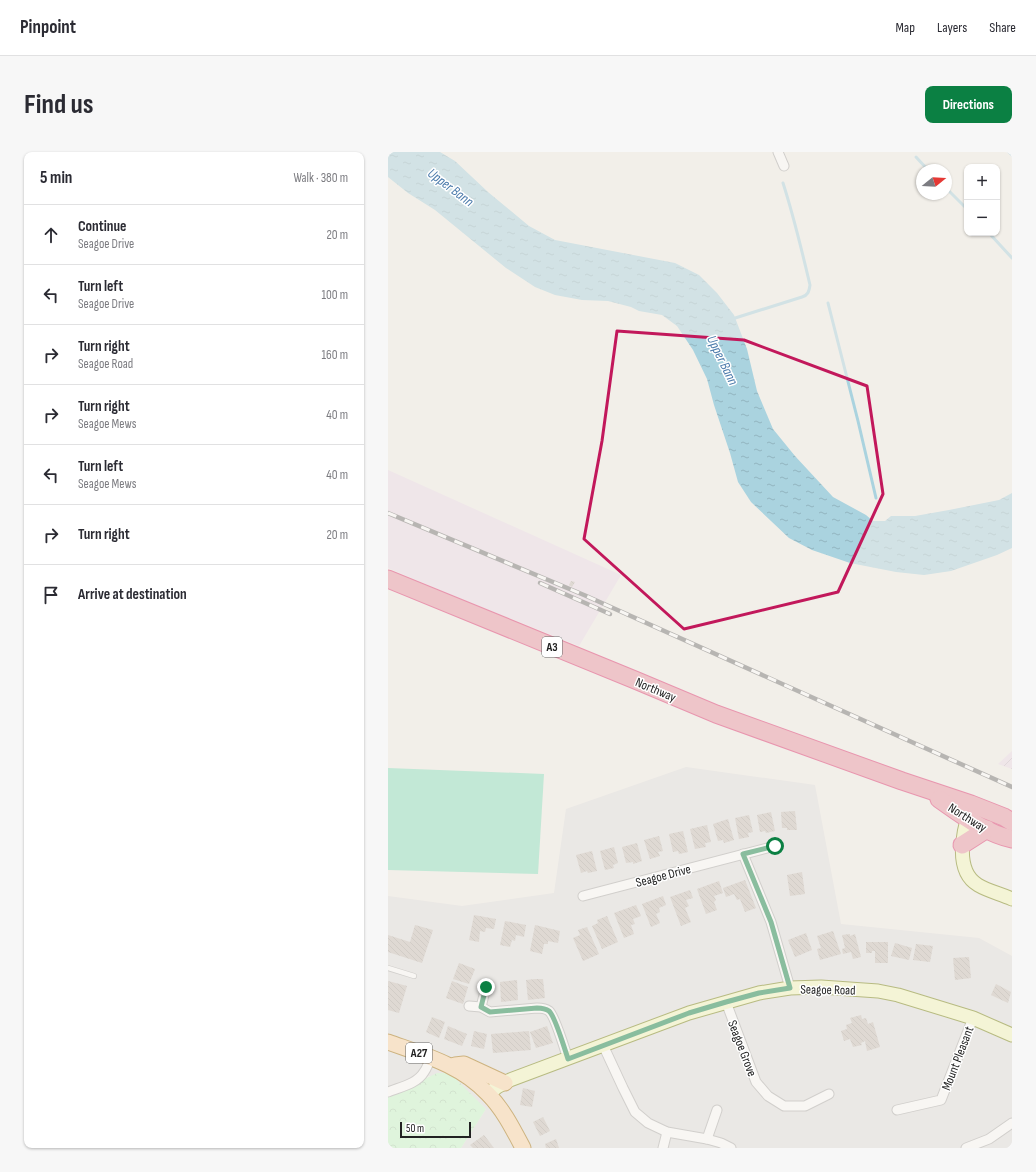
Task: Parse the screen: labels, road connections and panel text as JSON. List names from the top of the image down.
{
  "streets": {
    "highway": ["A3", "Northway"],
    "main road": ["Seagoe Road", "A27"],
    "street": ["Seagoe Drive", "Seagoe Grove", "Mount Pleasant"]
  },
  "crossings": [
    ["Seagoe Road", "Seagoe Grove"],
    ["Seagoe Road", "A27"],
    ["Seagoe Road", "Mount Pleasant"]
  ],
  "water": ["Upper Bann"],
  "scale_bar": "50 m",
  "north": "right",
  "page": {
    "header": "Pinpoint",
    "nav": ["Map", "Layers", "Share"],
    "buttons": "Directions",
    "title": "Find us",
    "heading": ["5 min", "Walk · 380 m"],
    "map_buttons": ["+", "−"],
    "list": [
      ["Continue", "Seagoe Drive", "20 m"],
      ["Turn left", "Seagoe Drive", "100 m"],
      ["Turn right", "Seagoe Road", "160 m"],
      ["Turn right", "Seagoe Mews", "40 m"],
      ["Turn left", "Seagoe Mews", "40 m"],
      ["Turn right", "20 m"],
      "Arrive at destination"
    ],
    "scale": "50 m"
  }
}
